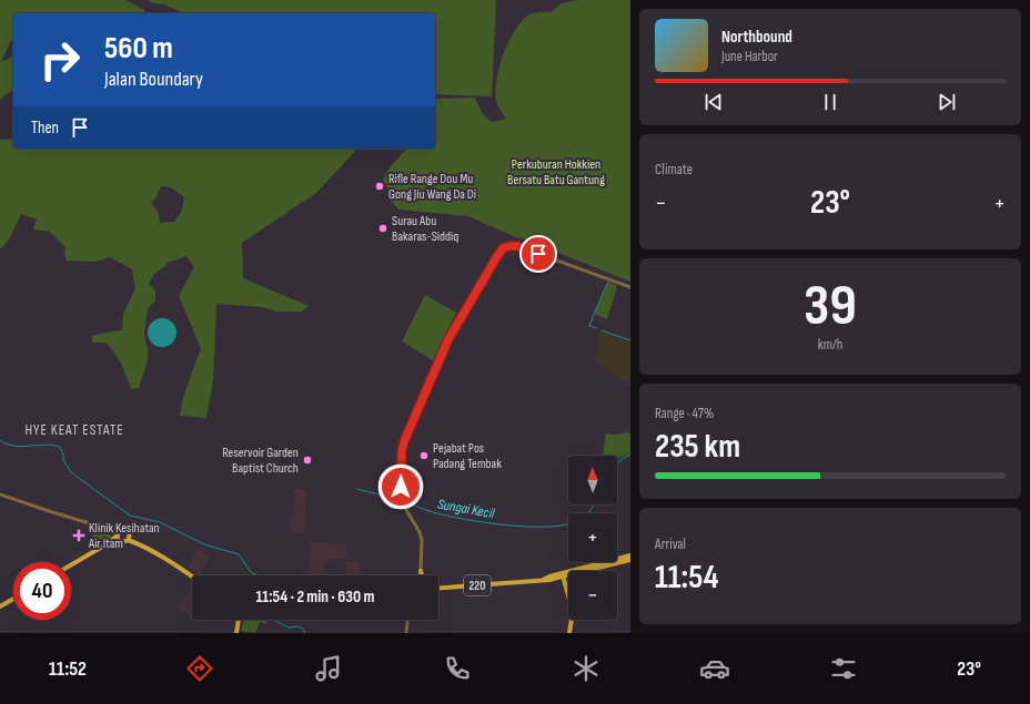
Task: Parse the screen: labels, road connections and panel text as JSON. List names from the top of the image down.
{
  "streets": {
    "main road": ["220"]
  },
  "districts": ["HYE KEAT ESTATE"],
  "water": ["Sungai Kecil"],
  "parks": ["Perkuburan Hokkien Bersatu Batu Gantung"],
  "places": {
    "other": [
      "Rifle Range Dou Mu Gong Jiu Wang Da Di",
      "Surau Abu Bakaras-Siddiq",
      "Pejabat Pos Padang Tembak",
      "Reservoir Garden Baptist Church"
    ],
    "health": ["Klinik Kesihatan Air Itam"]
  },
  "north": "top",
  "page": {
    "turn": ["560 m", "Jalan Boundary"],
    "song": ["Northbound", "June Harbor"],
    "then": "Then",
    "tile": [
      "Climate",
      ["39", "km/h"],
      ["Range · 47%", "235 km"],
      ["Arrival", "11:54"]
    ],
    "heat": ["−", "23°", "+"],
    "map_buttons": ["+", "−"],
    "limit": "40",
    "trip": "11:54 · 2 min · 630 m",
    "tabs": ["11:52", "23°"]
  }
}
